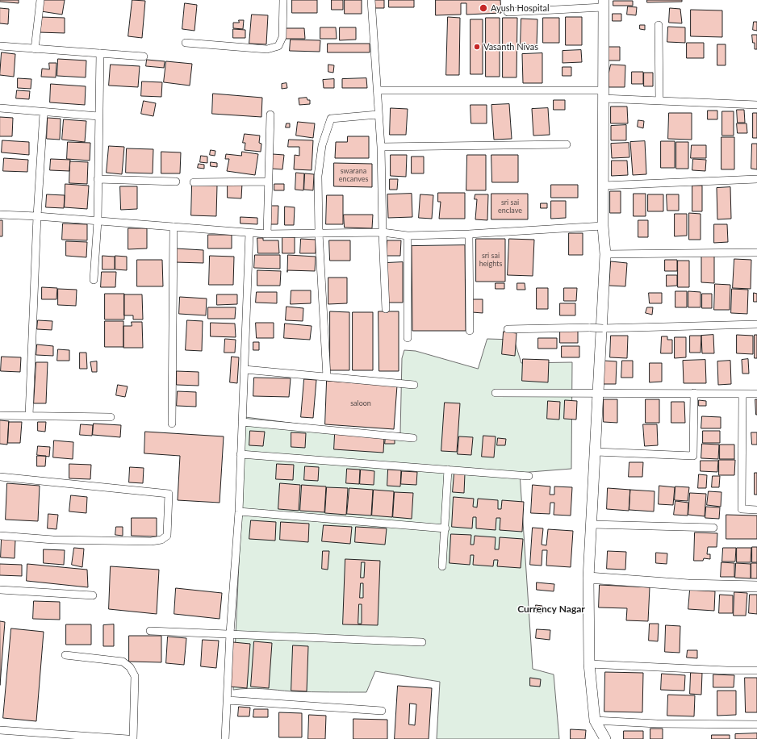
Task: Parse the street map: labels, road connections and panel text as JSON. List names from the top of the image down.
{
  "districts": ["Currency Nagar"],
  "places": ["Ayush Hospital", "Vasanth Nivas"],
  "house_numbers": [
    "swarana encanves",
    "sri sai enclave",
    "sri sai heights",
    "saloon"
  ]
}
